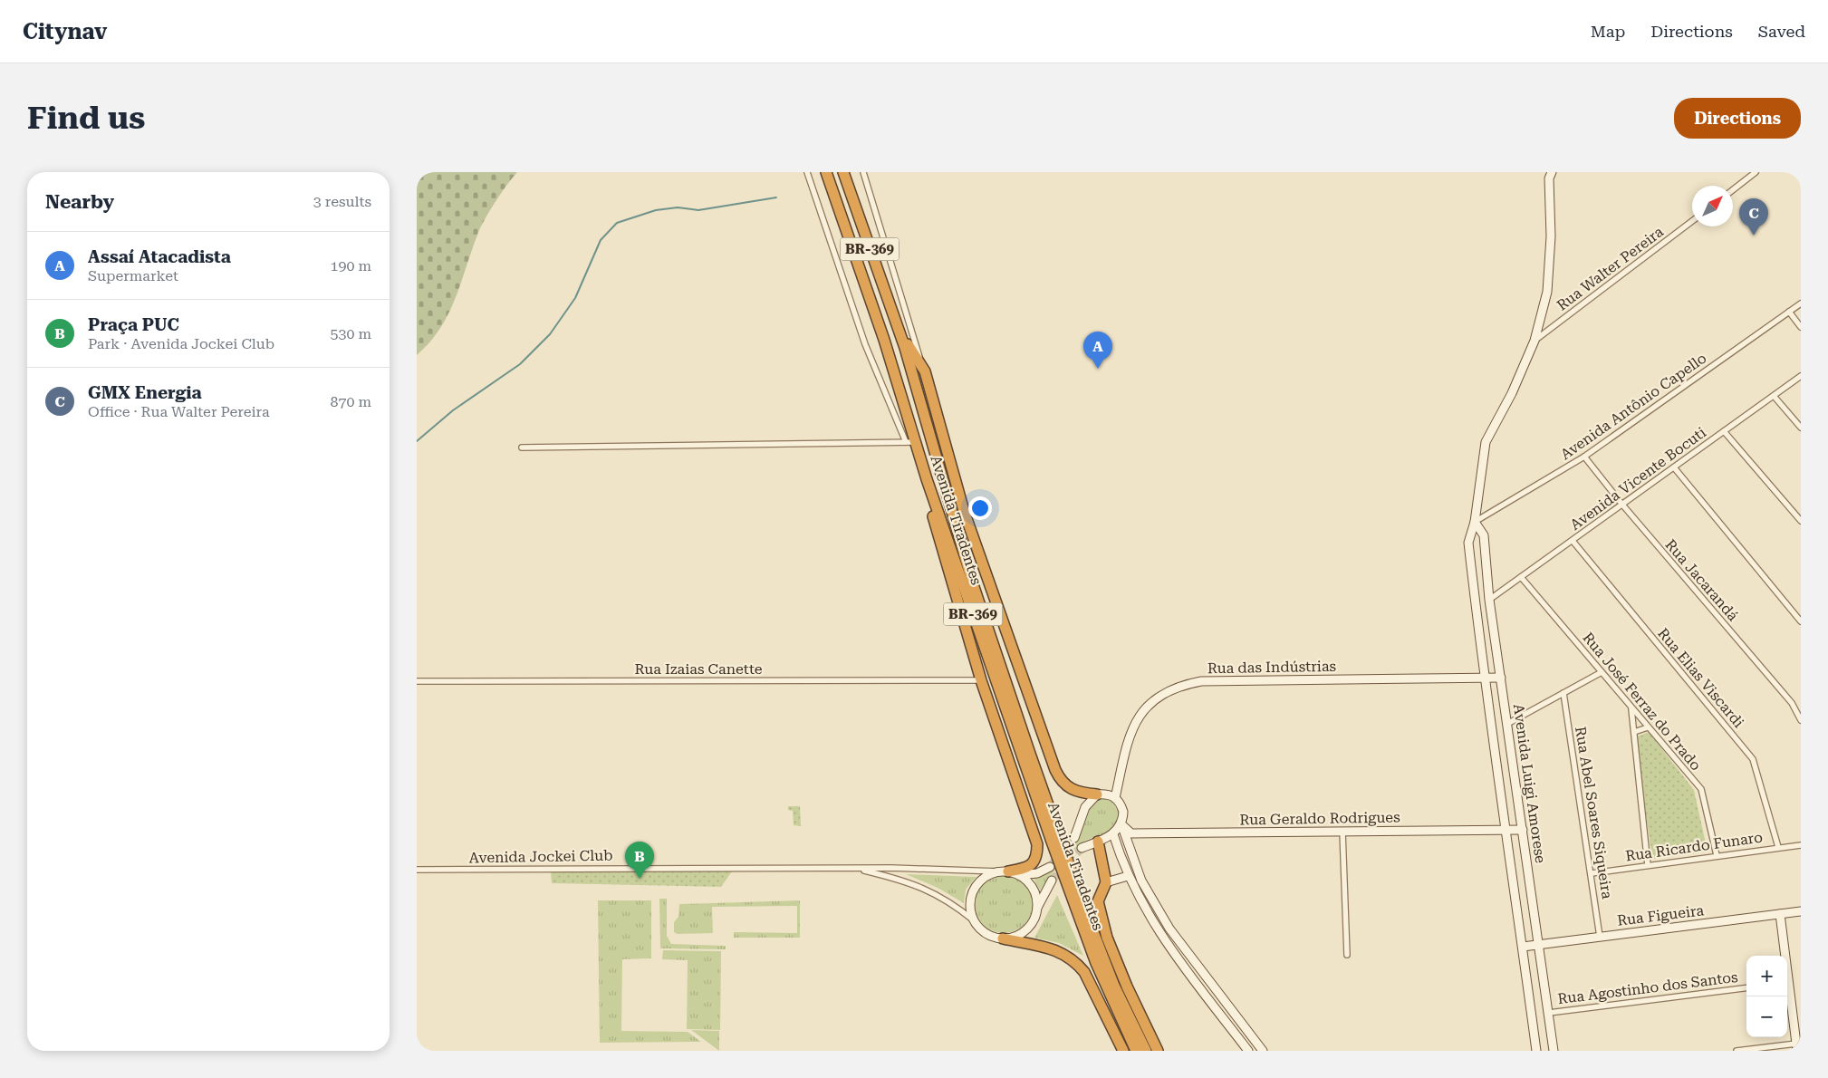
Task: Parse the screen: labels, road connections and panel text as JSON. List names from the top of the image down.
{
  "streets": {
    "highway": ["BR-369", "Avenida Tiradentes"],
    "street": [
      "Rua Walter Pereira",
      "Avenida Antônio Capello",
      "Avenida Vicente Bocuti",
      "Rua Jacarandá",
      "Rua das Indústrias",
      "Rua Izaias Canette",
      "Rua Elias Viscardi",
      "Rua José Ferraz do Prado",
      "Avenida Luigi Amorese",
      "Rua Abel Soares Siqueira",
      "Rua Geraldo Rodrigues",
      "Rua Ricardo Funaro",
      "Avenida Jockei Club",
      "Rua Figueira",
      "Rua Agostinho dos Santos"
    ]
  },
  "crossings": [
    ["Rua Walter Pereira", "Avenida Luigi Amorese"],
    ["Avenida Antônio Capello", "Rua Jacarandá"],
    ["Avenida Antônio Capello", "Avenida Luigi Amorese"],
    ["Avenida Vicente Bocuti", "Rua Jacarandá"],
    ["Avenida Vicente Bocuti", "Rua Elias Viscardi"],
    ["Avenida Vicente Bocuti", "Rua José Ferraz do Prado"],
    ["Avenida Vicente Bocuti", "Avenida Luigi Amorese"],
    ["Rua das Indústrias", "Avenida Luigi Amorese"],
    ["Rua Elias Viscardi", "Rua Ricardo Funaro"],
    ["Rua José Ferraz do Prado", "Rua Ricardo Funaro"],
    ["Avenida Luigi Amorese", "Rua Geraldo Rodrigues"],
    ["Avenida Luigi Amorese", "Rua Figueira"],
    ["Avenida Luigi Amorese", "Rua Agostinho dos Santos"],
    ["Rua Abel Soares Siqueira", "Rua Ricardo Funaro"],
    ["Rua Abel Soares Siqueira", "Rua Figueira"]
  ],
  "north": "top right",
  "page": {
    "header": "Citynav",
    "nav": ["Map", "Directions", "Saved"],
    "buttons": "Directions",
    "title": "Find us",
    "heading": ["Nearby", "3 results"],
    "pins": ["C", "A", "B"],
    "list": [
      {
        "mark": "A",
        "name": "Assaí Atacadista",
        "note": "Supermarket",
        "value": "190 m"
      },
      {
        "mark": "B",
        "name": "Praça PUC",
        "note": "Park · Avenida Jockei Club",
        "value": "530 m"
      },
      {
        "mark": "C",
        "name": "GMX Energia",
        "note": "Office · Rua Walter Pereira",
        "value": "870 m"
      }
    ],
    "map_buttons": ["+", "−"]
  }
}
